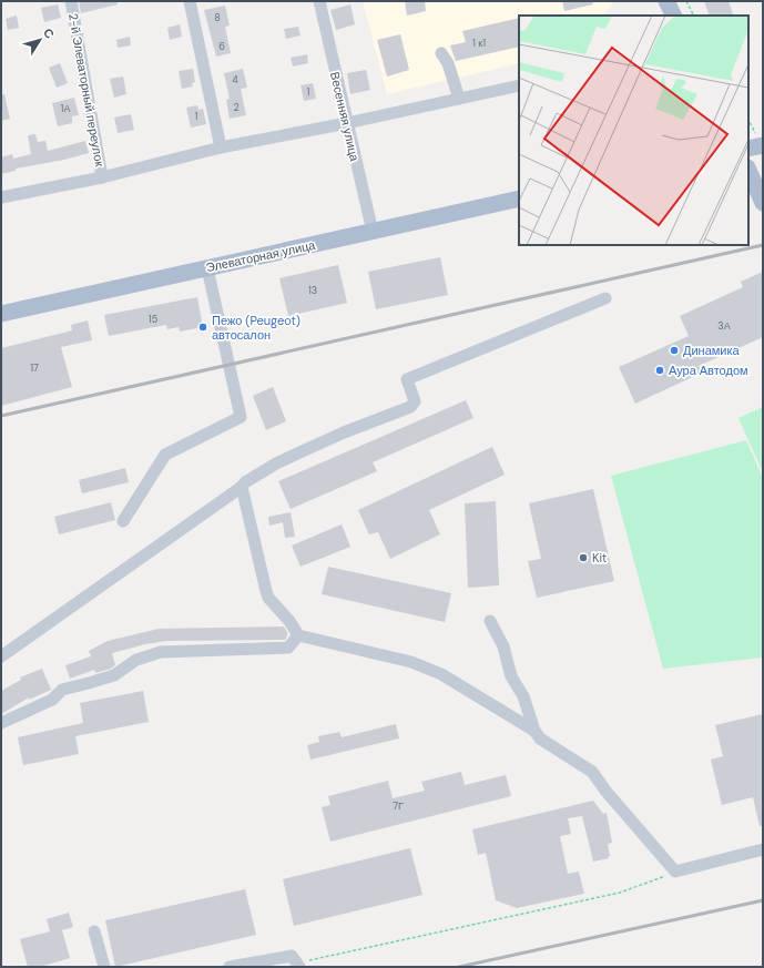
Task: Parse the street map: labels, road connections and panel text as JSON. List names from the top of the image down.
{
  "streets": {
    "main road": ["Элеваторная улица"],
    "street": ["2-й Элеваторный переулок", "Весенняя улица"]
  },
  "crossings": [
    ["Весенняя улица", "Элеваторная улица"]
  ],
  "places": [
    "Пежо (Peugeot) автосалон",
    "Динамика",
    "Аура Автодом",
    "Kit"
  ],
  "house_numbers": [
    "8",
    "1 к1",
    "6",
    "4",
    "1",
    "2",
    "1А",
    "1",
    "13",
    "15",
    "3А",
    "17",
    "7Г"
  ],
  "north": "top right"
}
